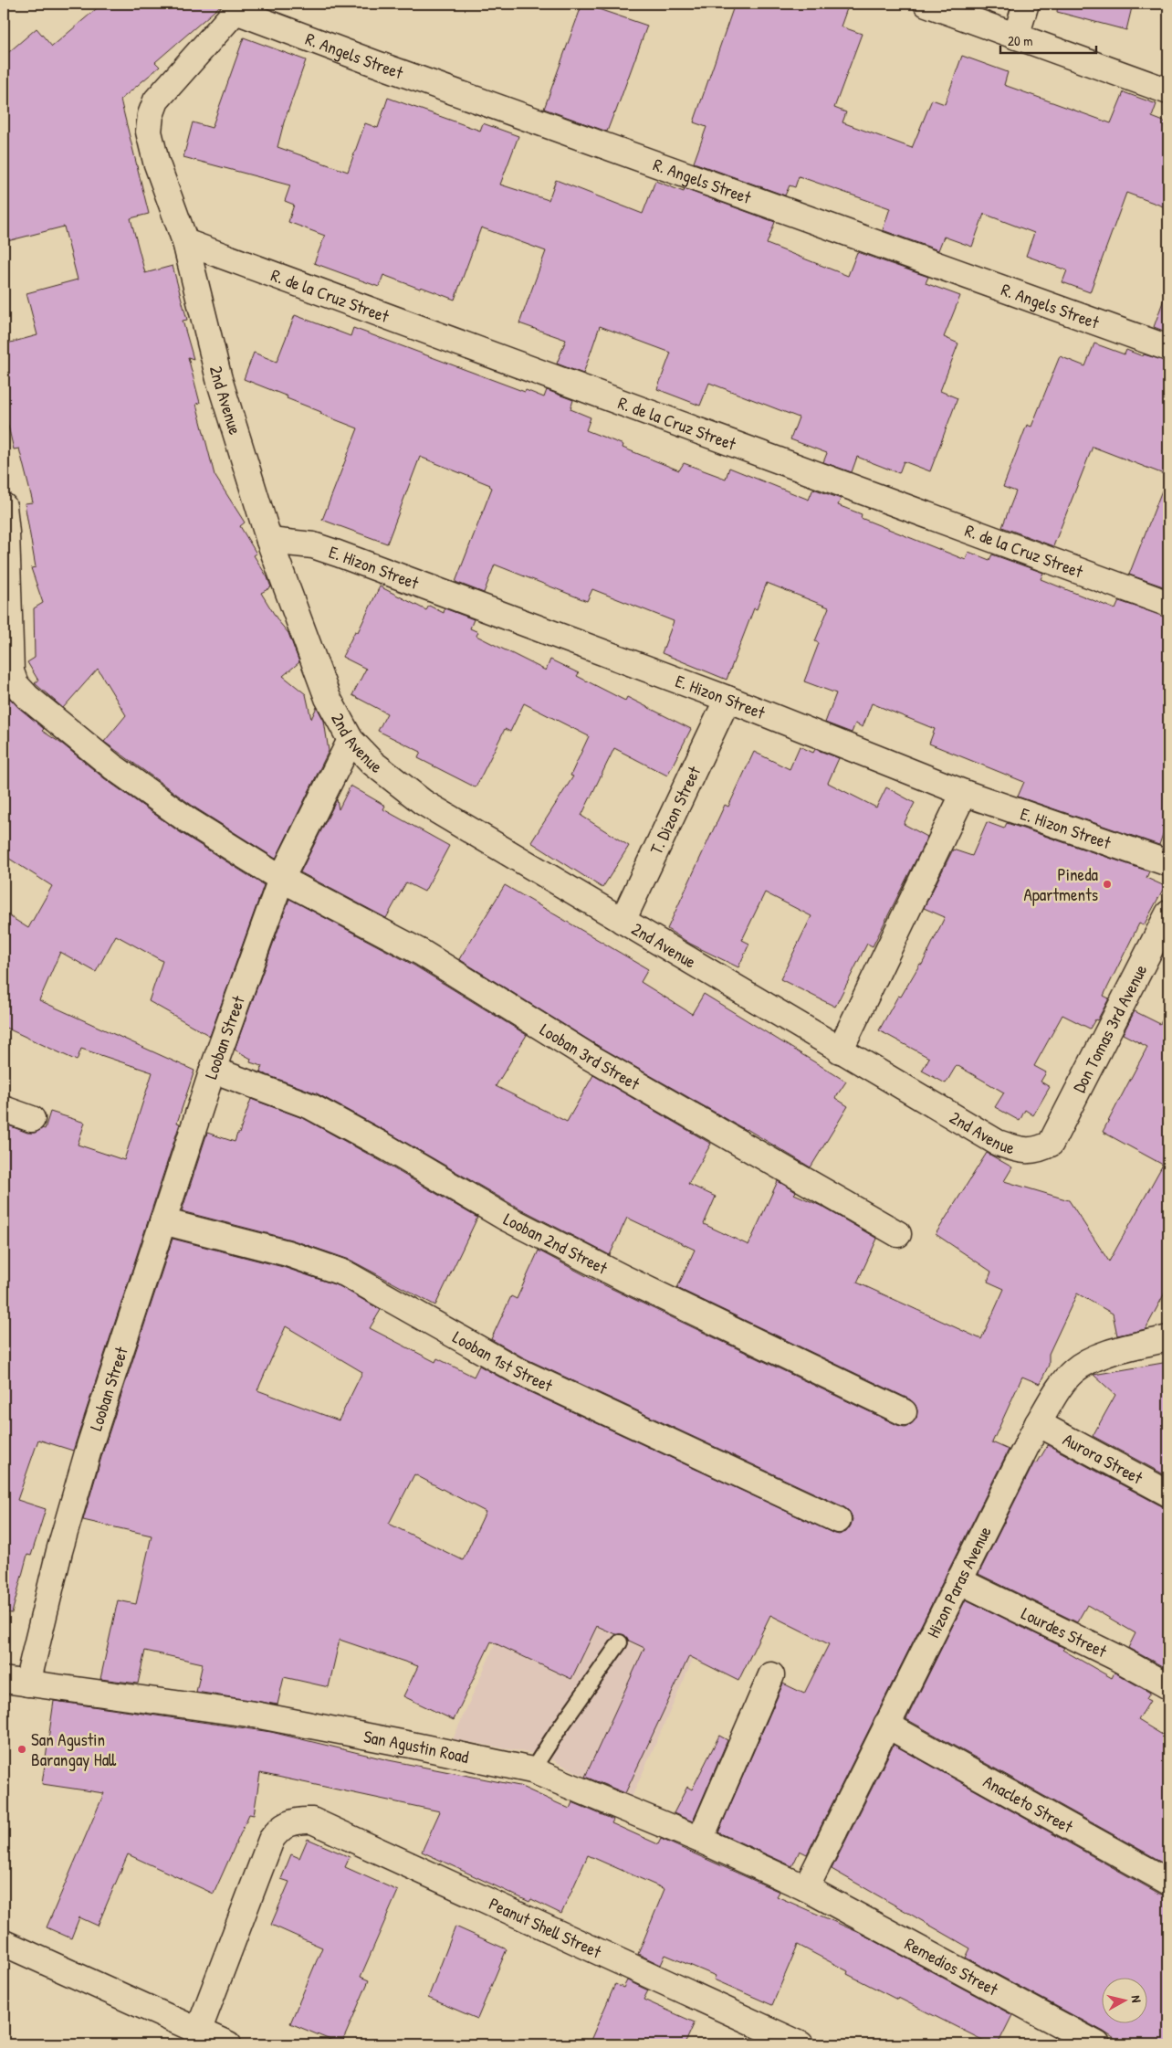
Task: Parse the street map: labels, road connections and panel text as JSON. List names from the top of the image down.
{
  "streets": {
    "street": [
      "R. Angels Street",
      "R. de la Cruz Street",
      "2nd Avenue",
      "E. Hizon Street",
      "T. Dizon Street",
      "Don Tomas 3rd Avenue",
      "Looban Street",
      "Looban 3rd Street",
      "Looban 2nd Street",
      "Looban 1st Street",
      "Aurora Street",
      "Hizon Paras Avenue",
      "Lourdes Street",
      "San Agustin Road",
      "Anacleto Street",
      "Peanut Shell Street",
      "Remedios Street"
    ]
  },
  "crossings": [
    ["R. Angels Street", "2nd Avenue"],
    ["R. de la Cruz Street", "2nd Avenue"],
    ["2nd Avenue", "E. Hizon Street"],
    ["2nd Avenue", "T. Dizon Street"],
    ["2nd Avenue", "Don Tomas 3rd Avenue"],
    ["2nd Avenue", "Looban Street"],
    ["E. Hizon Street", "T. Dizon Street"],
    ["Looban Street", "Looban 3rd Street"],
    ["Looban Street", "Looban 2nd Street"],
    ["Looban Street", "Looban 1st Street"],
    ["Looban Street", "San Agustin Road"],
    ["Aurora Street", "Hizon Paras Avenue"],
    ["Hizon Paras Avenue", "Lourdes Street"],
    ["Hizon Paras Avenue", "San Agustin Road"],
    ["Hizon Paras Avenue", "Anacleto Street"],
    ["Hizon Paras Avenue", "Remedios Street"],
    ["San Agustin Road", "Remedios Street"]
  ],
  "places": ["Pineda Apartments", "San Agustin Barangay Hall"],
  "scale_bar": "20 m",
  "north": "right"
}
